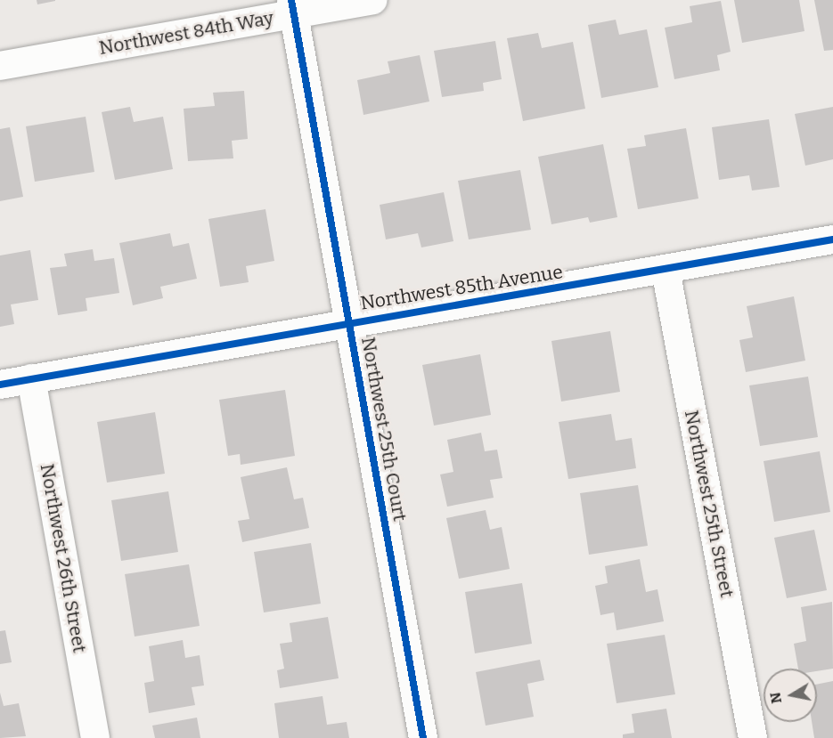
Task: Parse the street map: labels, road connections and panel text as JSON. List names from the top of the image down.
{
  "streets": {
    "street": [
      "Northwest 84th Way",
      "Northwest 85th Avenue",
      "Northwest 25th Court",
      "Northwest 25th Street",
      "Northwest 26th Street"
    ]
  },
  "crossings": [
    ["Northwest 84th Way", "Northwest 25th Court"],
    ["Northwest 85th Avenue", "Northwest 25th Court"],
    ["Northwest 85th Avenue", "Northwest 25th Street"],
    ["Northwest 85th Avenue", "Northwest 26th Street"]
  ],
  "north": "left"
}
